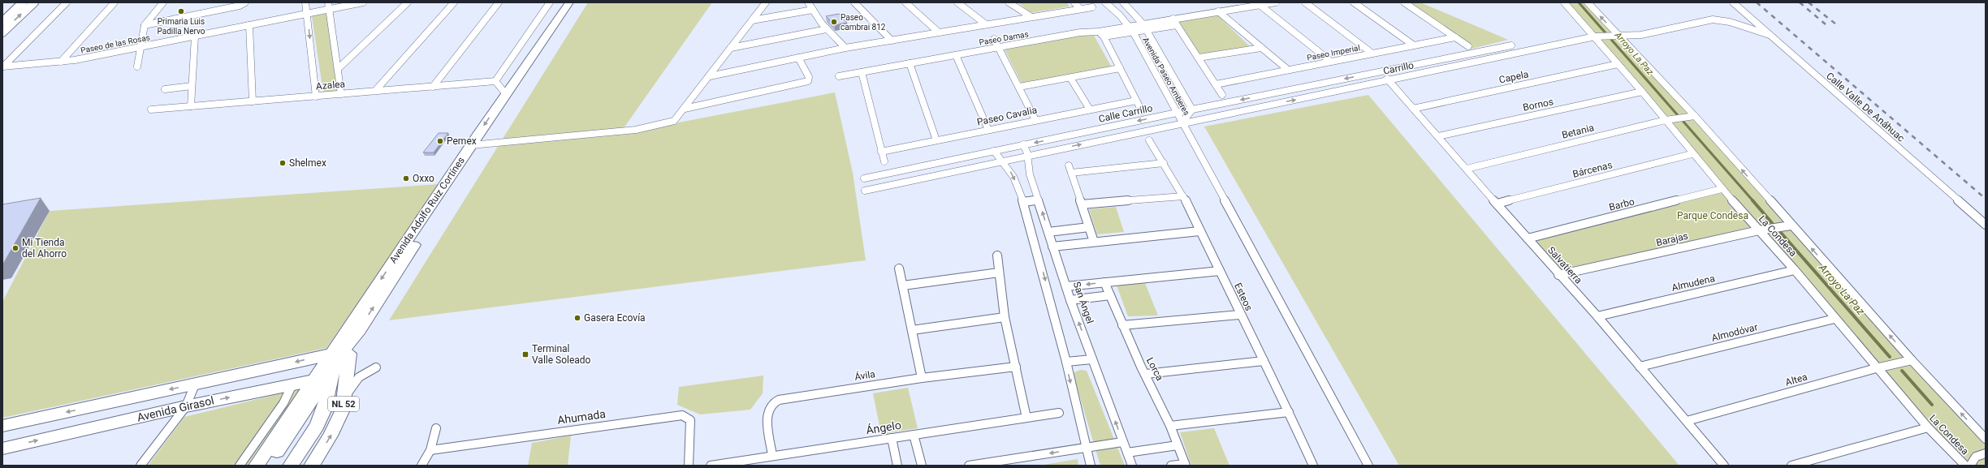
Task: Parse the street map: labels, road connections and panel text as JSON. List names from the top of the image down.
{
  "streets": {
    "main road": ["Avenida Adolfo Ruiz Cortínes", "NL 52"],
    "street": [
      "Paseo Damas",
      "Paseo de las Rosas",
      "Paseo Imperial",
      "Carrillo",
      "Avenida Paseo Amberes",
      "Capela",
      "Azalea",
      "Bornos",
      "Calle Valle De Anáhuac",
      "Calle Carrillo",
      "Paseo Cavalia",
      "Betania",
      "Bárcenas",
      "Barbo",
      "La Condesa",
      "Barajas",
      "Salvatierra",
      "Almudena",
      "Esteos",
      "San Ángel",
      "Almodóvar",
      "Lorca",
      "Ávila",
      "Altea",
      "Avenida Girasol",
      "Ahumada",
      "Ángelo"
    ]
  },
  "crossings": [
    ["Paseo Damas", "Avenida Paseo Amberes"],
    ["Carrillo", "Avenida Paseo Amberes"],
    ["Carrillo", "Calle Valle De Anáhuac"],
    ["Carrillo", "La Condesa"],
    ["Carrillo", "Salvatierra"],
    ["Avenida Paseo Amberes", "Calle Carrillo"],
    ["Capela", "La Condesa"],
    ["Capela", "Salvatierra"],
    ["Bornos", "La Condesa"],
    ["Bornos", "Salvatierra"],
    ["Betania", "La Condesa"],
    ["Betania", "Salvatierra"],
    ["Bárcenas", "La Condesa"],
    ["Bárcenas", "Salvatierra"],
    ["Barbo", "La Condesa"],
    ["Barbo", "Salvatierra"],
    ["Avenida Adolfo Ruiz Cortínes", "NL 52"],
    ["Avenida Adolfo Ruiz Cortínes", "Avenida Girasol"],
    ["La Condesa", "Barajas"],
    ["La Condesa", "Almudena"],
    ["La Condesa", "Almodóvar"],
    ["La Condesa", "Altea"],
    ["Barajas", "Salvatierra"],
    ["Salvatierra", "Almudena"],
    ["Salvatierra", "Almodóvar"],
    ["Salvatierra", "Altea"],
    ["Ávila", "Ángelo"],
    ["NL 52", "Avenida Girasol"]
  ],
  "water": ["Arroyo La Paz"],
  "parks": ["Parque Condesa"],
  "places": {
    "other": [
      "Primaria Luis Padilla Nervo",
      "Paseo cambrai 812",
      "Pemex",
      "Shelmex",
      "Oxxo",
      "Mi Tienda del Ahorro",
      "Gasera Ecovía"
    ],
    "transit": ["Terminal Valle Soleado"]
  }
}
